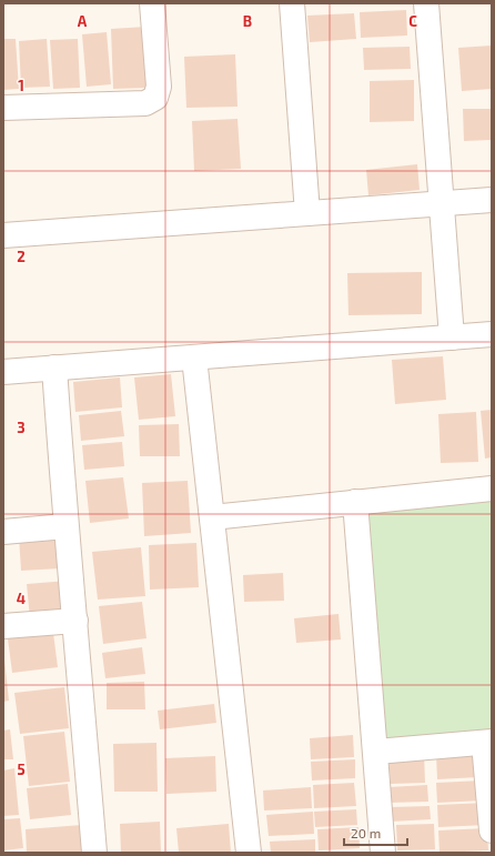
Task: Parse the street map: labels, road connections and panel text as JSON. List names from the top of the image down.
{
  "scale_bar": "20 m",
  "grid": {
    "columns": ["A", "B", "C"],
    "rows": [
      "1",
      "2",
      "3",
      "4",
      "5"
    ]
  }
}
